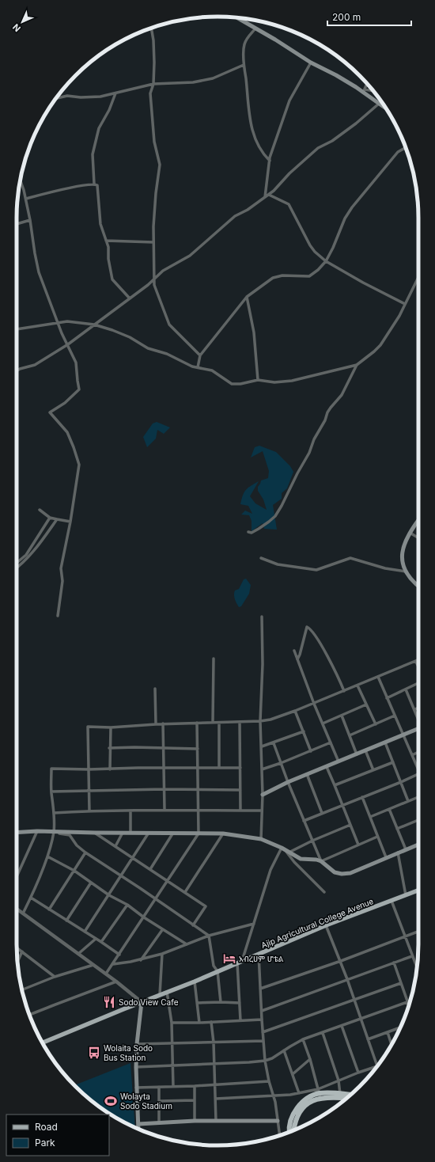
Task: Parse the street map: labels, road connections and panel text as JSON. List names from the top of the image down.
{
  "streets": {
    "main road": ["Ajip Agricultural College Avenue"]
  },
  "places": {
    "hotel": ["አብረሀም ሆቴል"],
    "restaurant": ["Sodo View Cafe"],
    "bus stop": ["Wolaita Sodo Bus Station"],
    "sports": ["Wolayta Sodo Stadium"]
  },
  "legend": ["Road", "Park"],
  "scale_bar": "200 m",
  "north": "bottom left"
}
